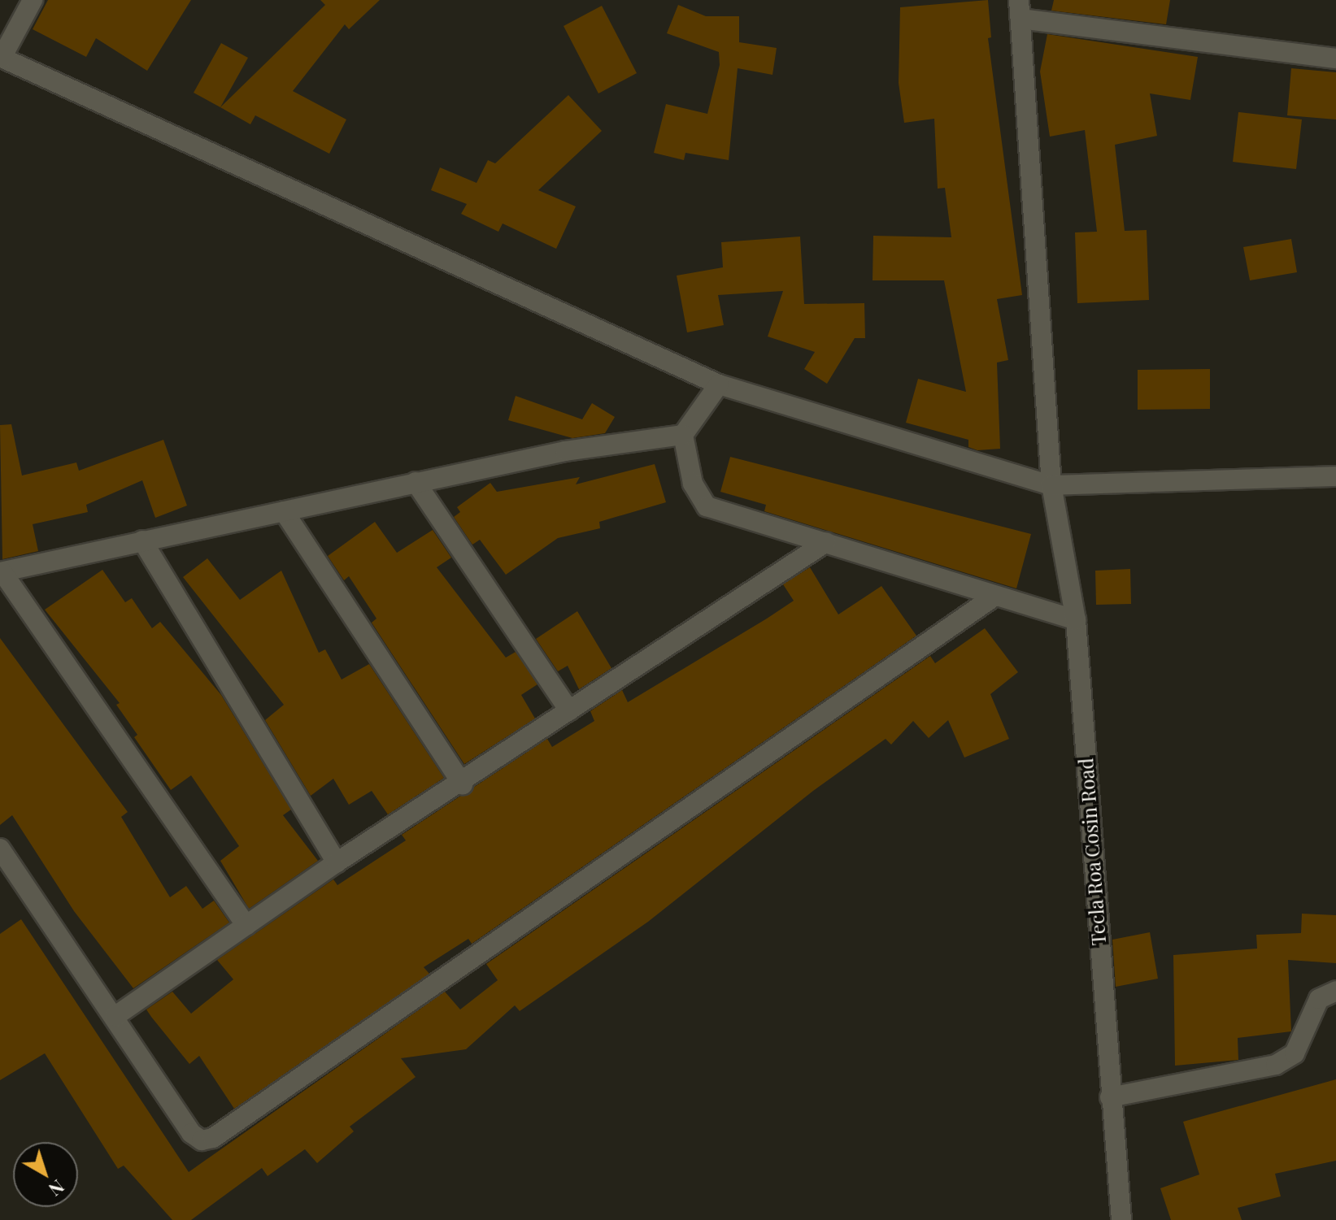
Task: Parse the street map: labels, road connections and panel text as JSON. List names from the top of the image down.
{
  "streets": {
    "street": ["Tecla Roa Cosin Road"]
  },
  "north": "bottom right"
}
